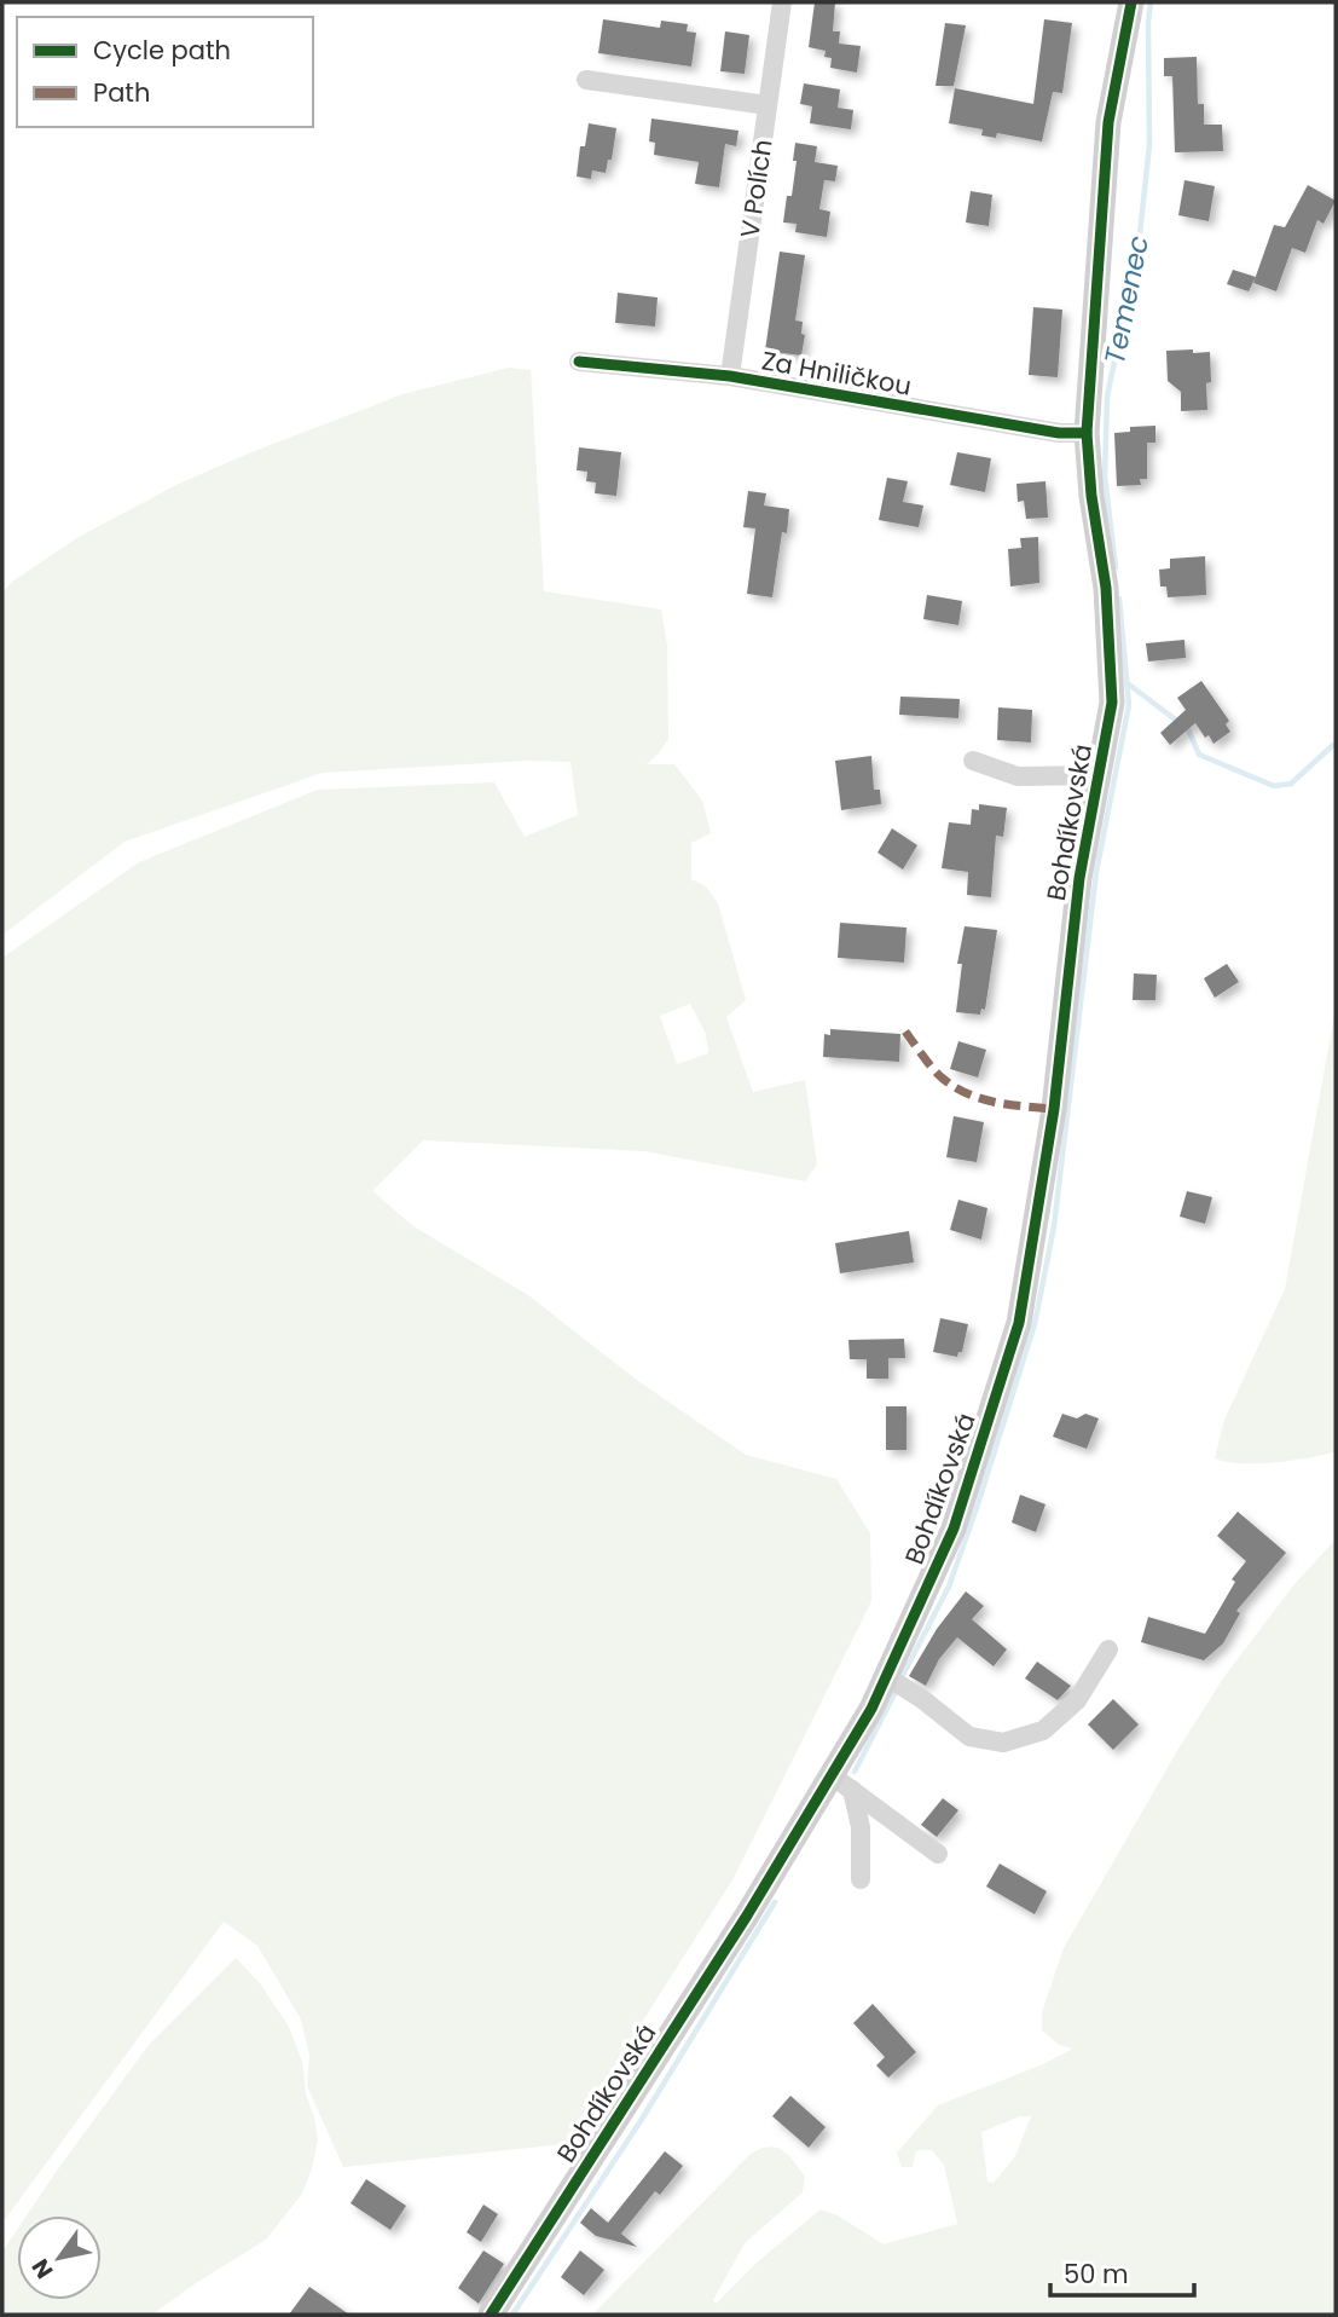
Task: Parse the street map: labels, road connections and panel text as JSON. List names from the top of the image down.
{
  "streets": {
    "street": ["V Polích", "Za Hniličkou", "Bohdíkovská"]
  },
  "crossings": [
    ["V Polích", "Za Hniličkou"],
    ["Za Hniličkou", "Bohdíkovská"]
  ],
  "water": ["Temenec"],
  "legend": ["Cycle path", "Path"],
  "scale_bar": "50 m",
  "north": "bottom left"
}
